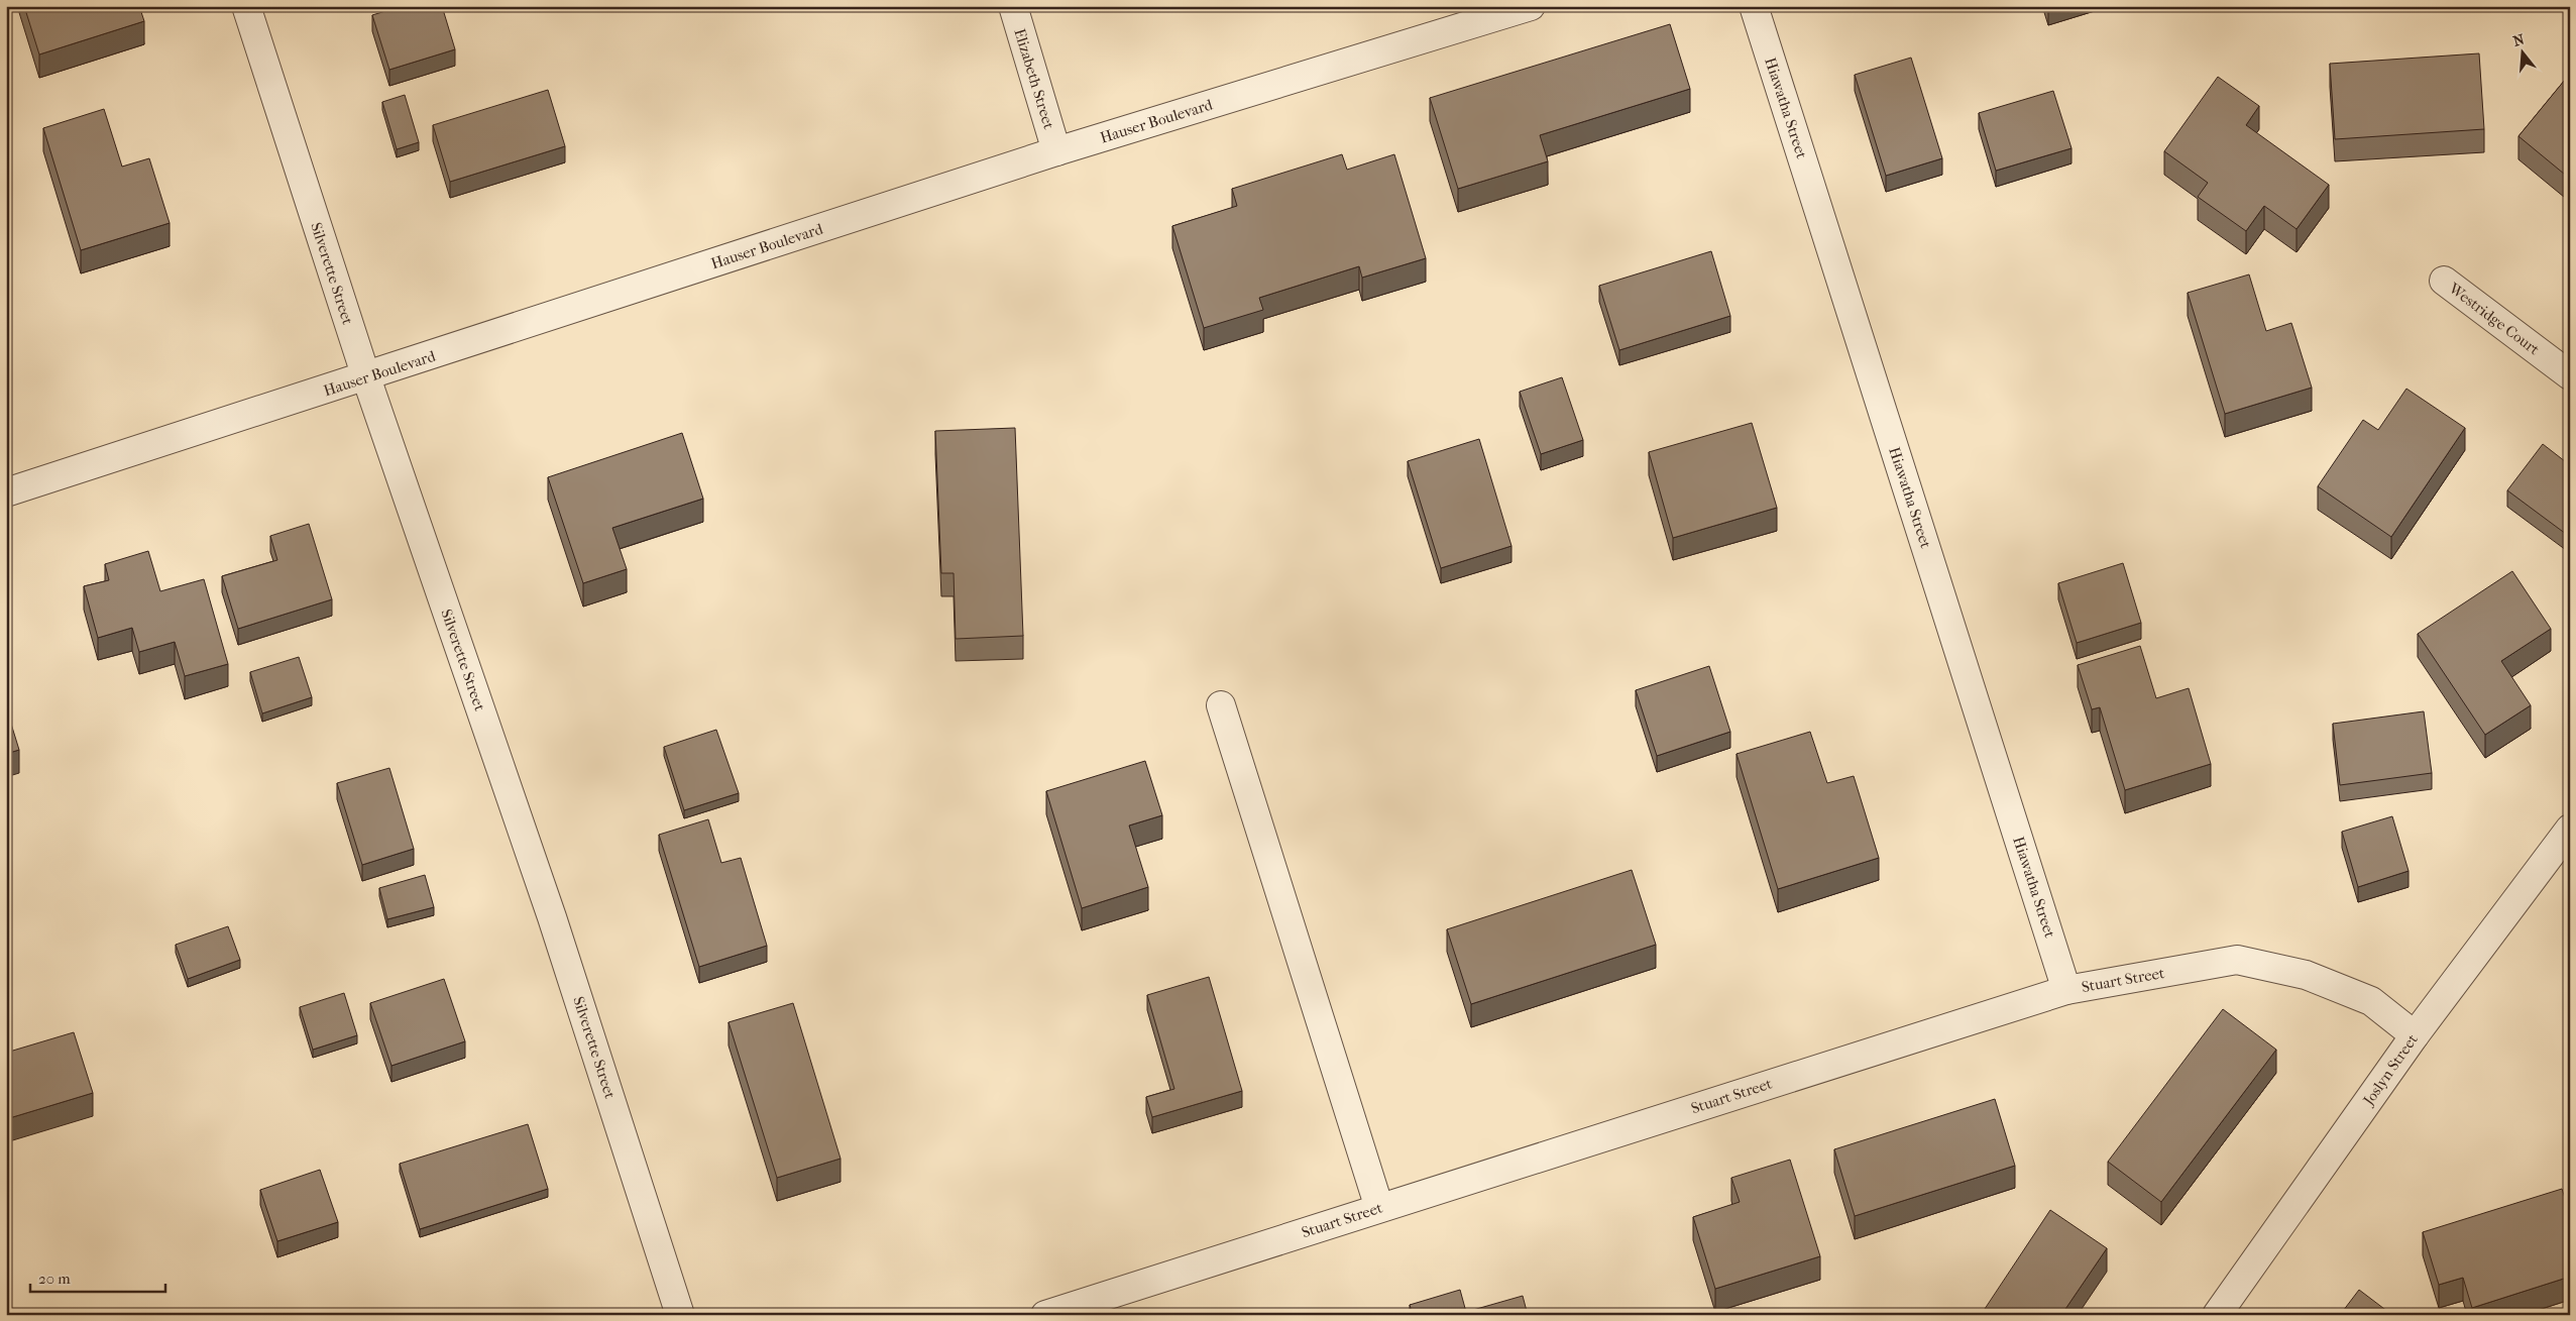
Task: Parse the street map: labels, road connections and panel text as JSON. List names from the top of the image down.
{
  "streets": {
    "street": [
      "Elizabeth Street",
      "Hiawatha Street",
      "Hauser Boulevard",
      "Silverette Street",
      "Westridge Court",
      "Stuart Street",
      "Joslyn Street"
    ]
  },
  "crossings": [
    ["Elizabeth Street", "Hauser Boulevard"],
    ["Hiawatha Street", "Stuart Street"],
    ["Hauser Boulevard", "Silverette Street"],
    ["Stuart Street", "Joslyn Street"]
  ],
  "scale_bar": "20 m",
  "north": "top"
}
